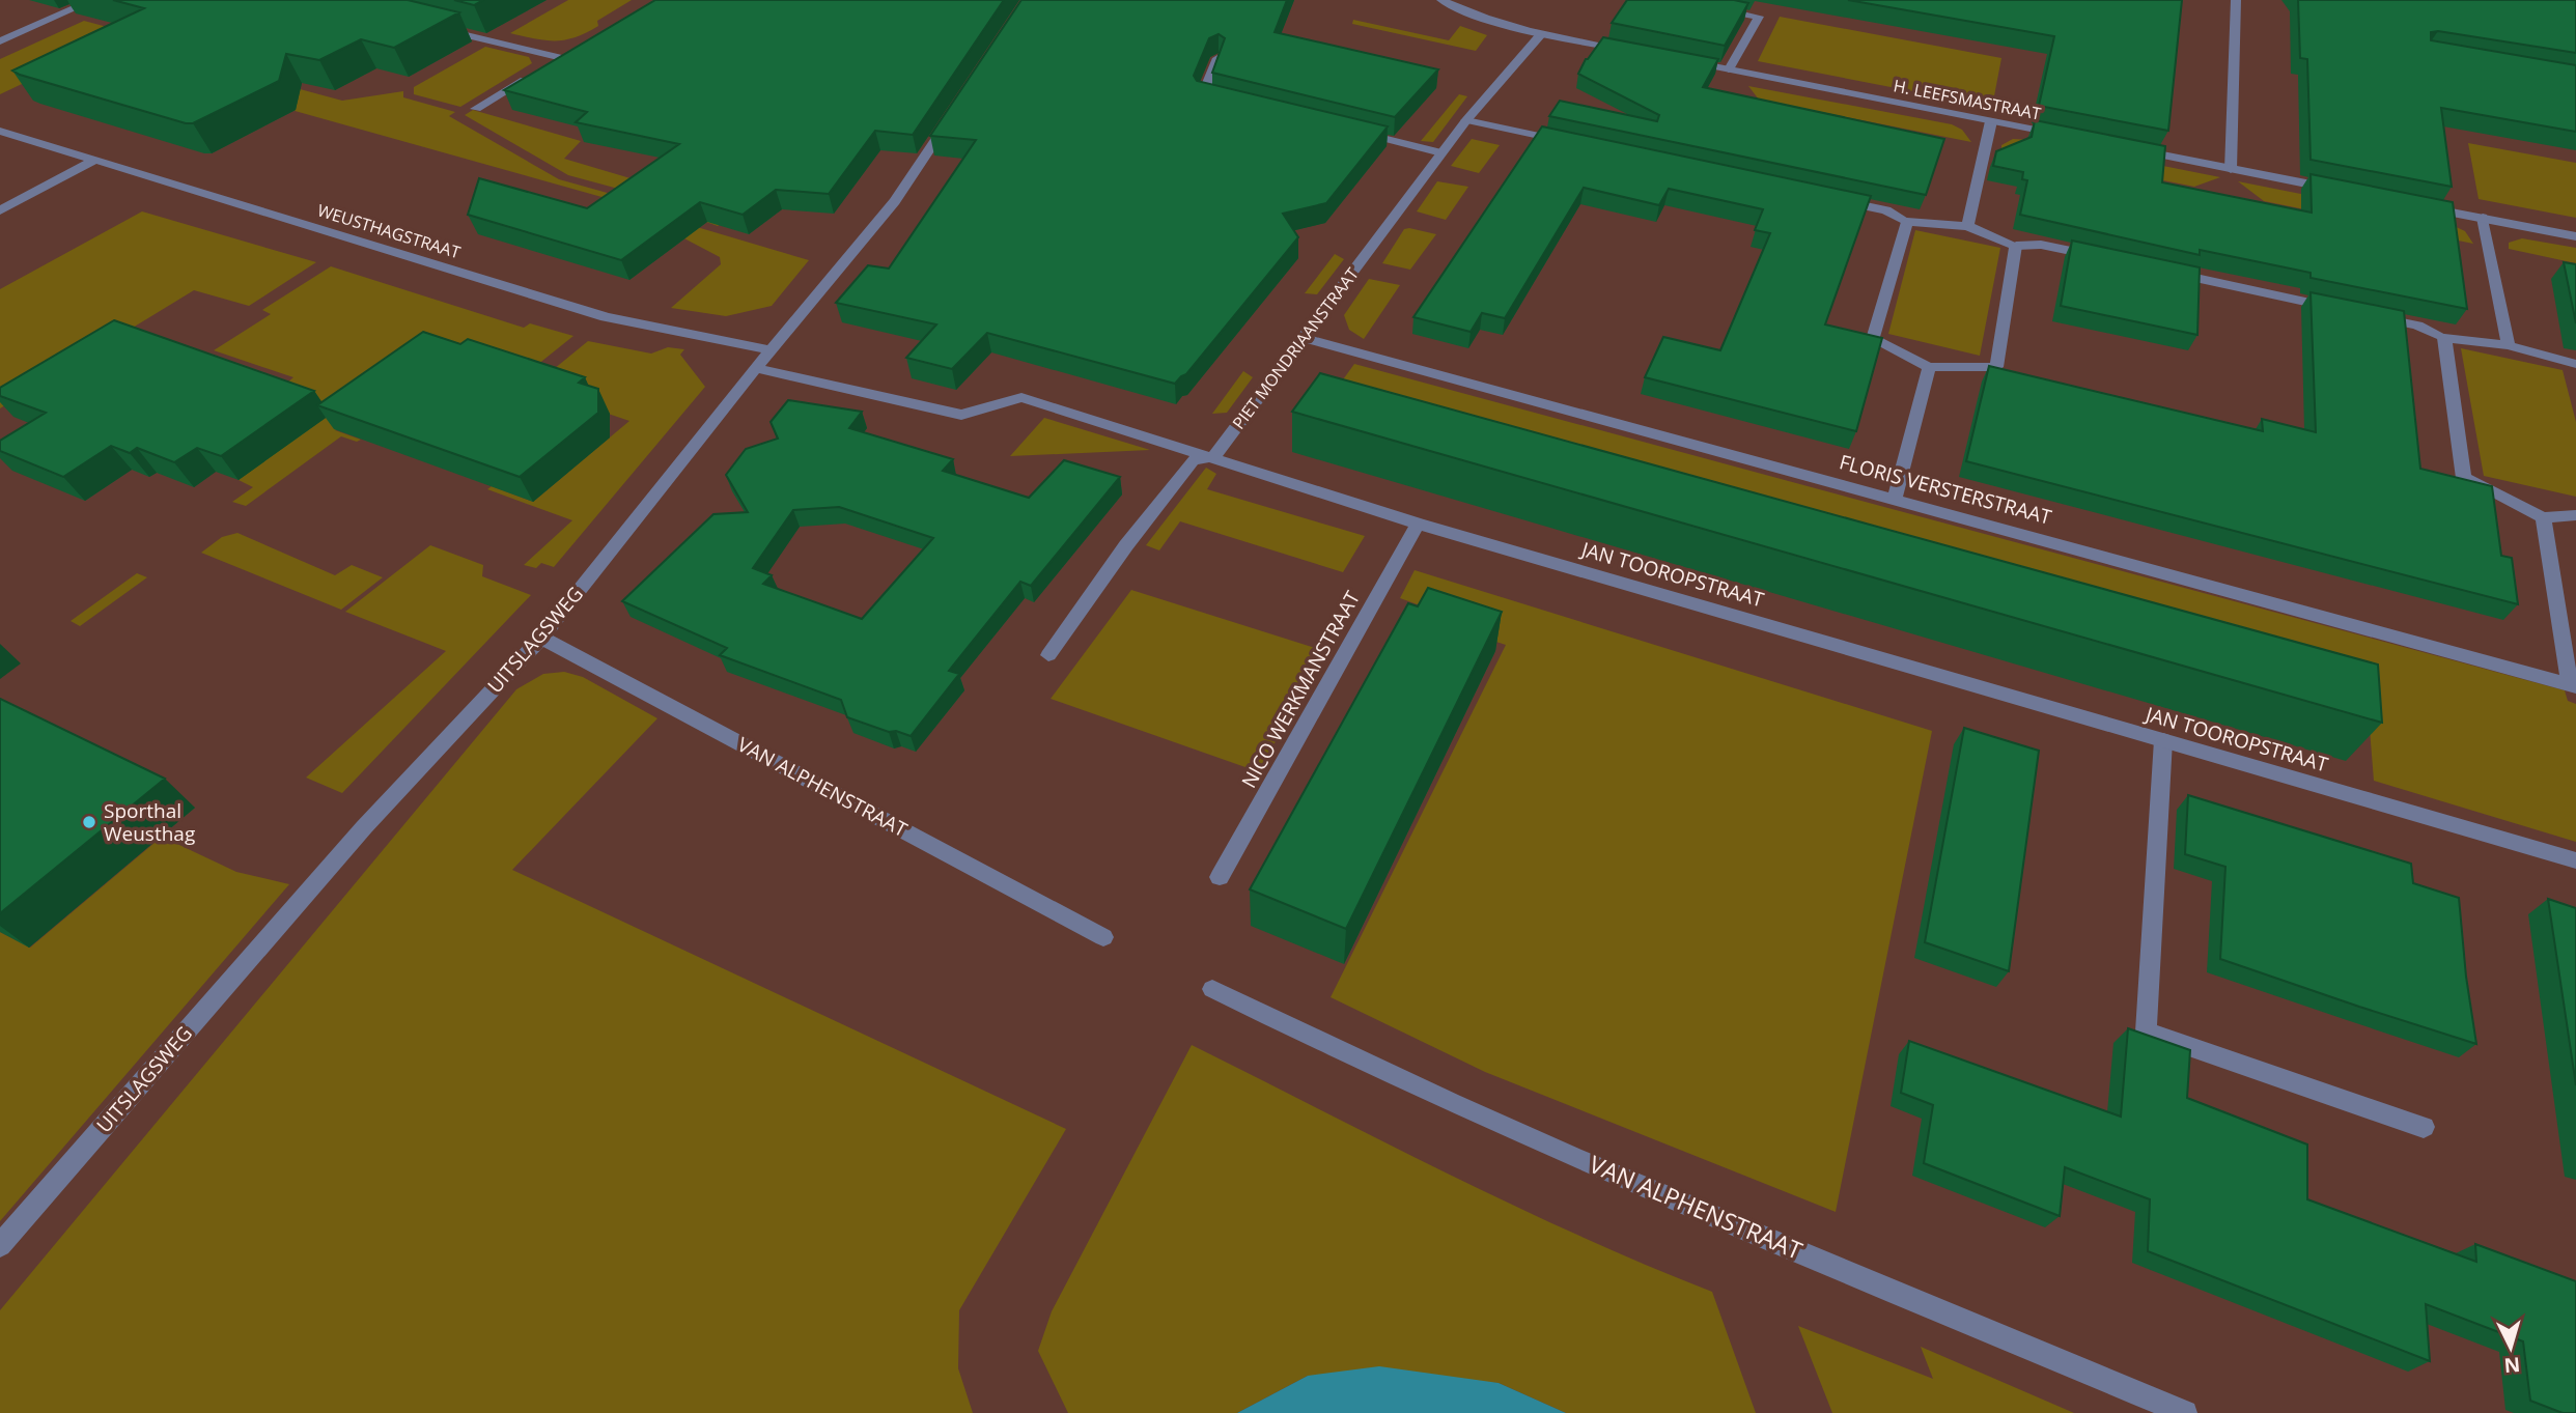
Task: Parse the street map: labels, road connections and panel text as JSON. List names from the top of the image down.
{
  "streets": {
    "street": [
      "H. LEEFSMASTRAAT",
      "WEUSTHAGSTRAAT",
      "PIET MONDRIAANSTRAAT",
      "FLORIS VERSTERSTRAAT",
      "JAN TOOROPSTRAAT",
      "UITSLAGSWEG",
      "NICO WERKMANSTRAAT",
      "VAN ALPHENSTRAAT"
    ]
  },
  "crossings": [
    ["WEUSTHAGSTRAAT", "UITSLAGSWEG"],
    ["PIET MONDRIAANSTRAAT", "FLORIS VERSTERSTRAAT"],
    ["PIET MONDRIAANSTRAAT", "JAN TOOROPSTRAAT"],
    ["JAN TOOROPSTRAAT", "UITSLAGSWEG"],
    ["JAN TOOROPSTRAAT", "NICO WERKMANSTRAAT"],
    ["UITSLAGSWEG", "VAN ALPHENSTRAAT"]
  ],
  "places": ["Sporthal Weusthag"],
  "north": "bottom"
}
